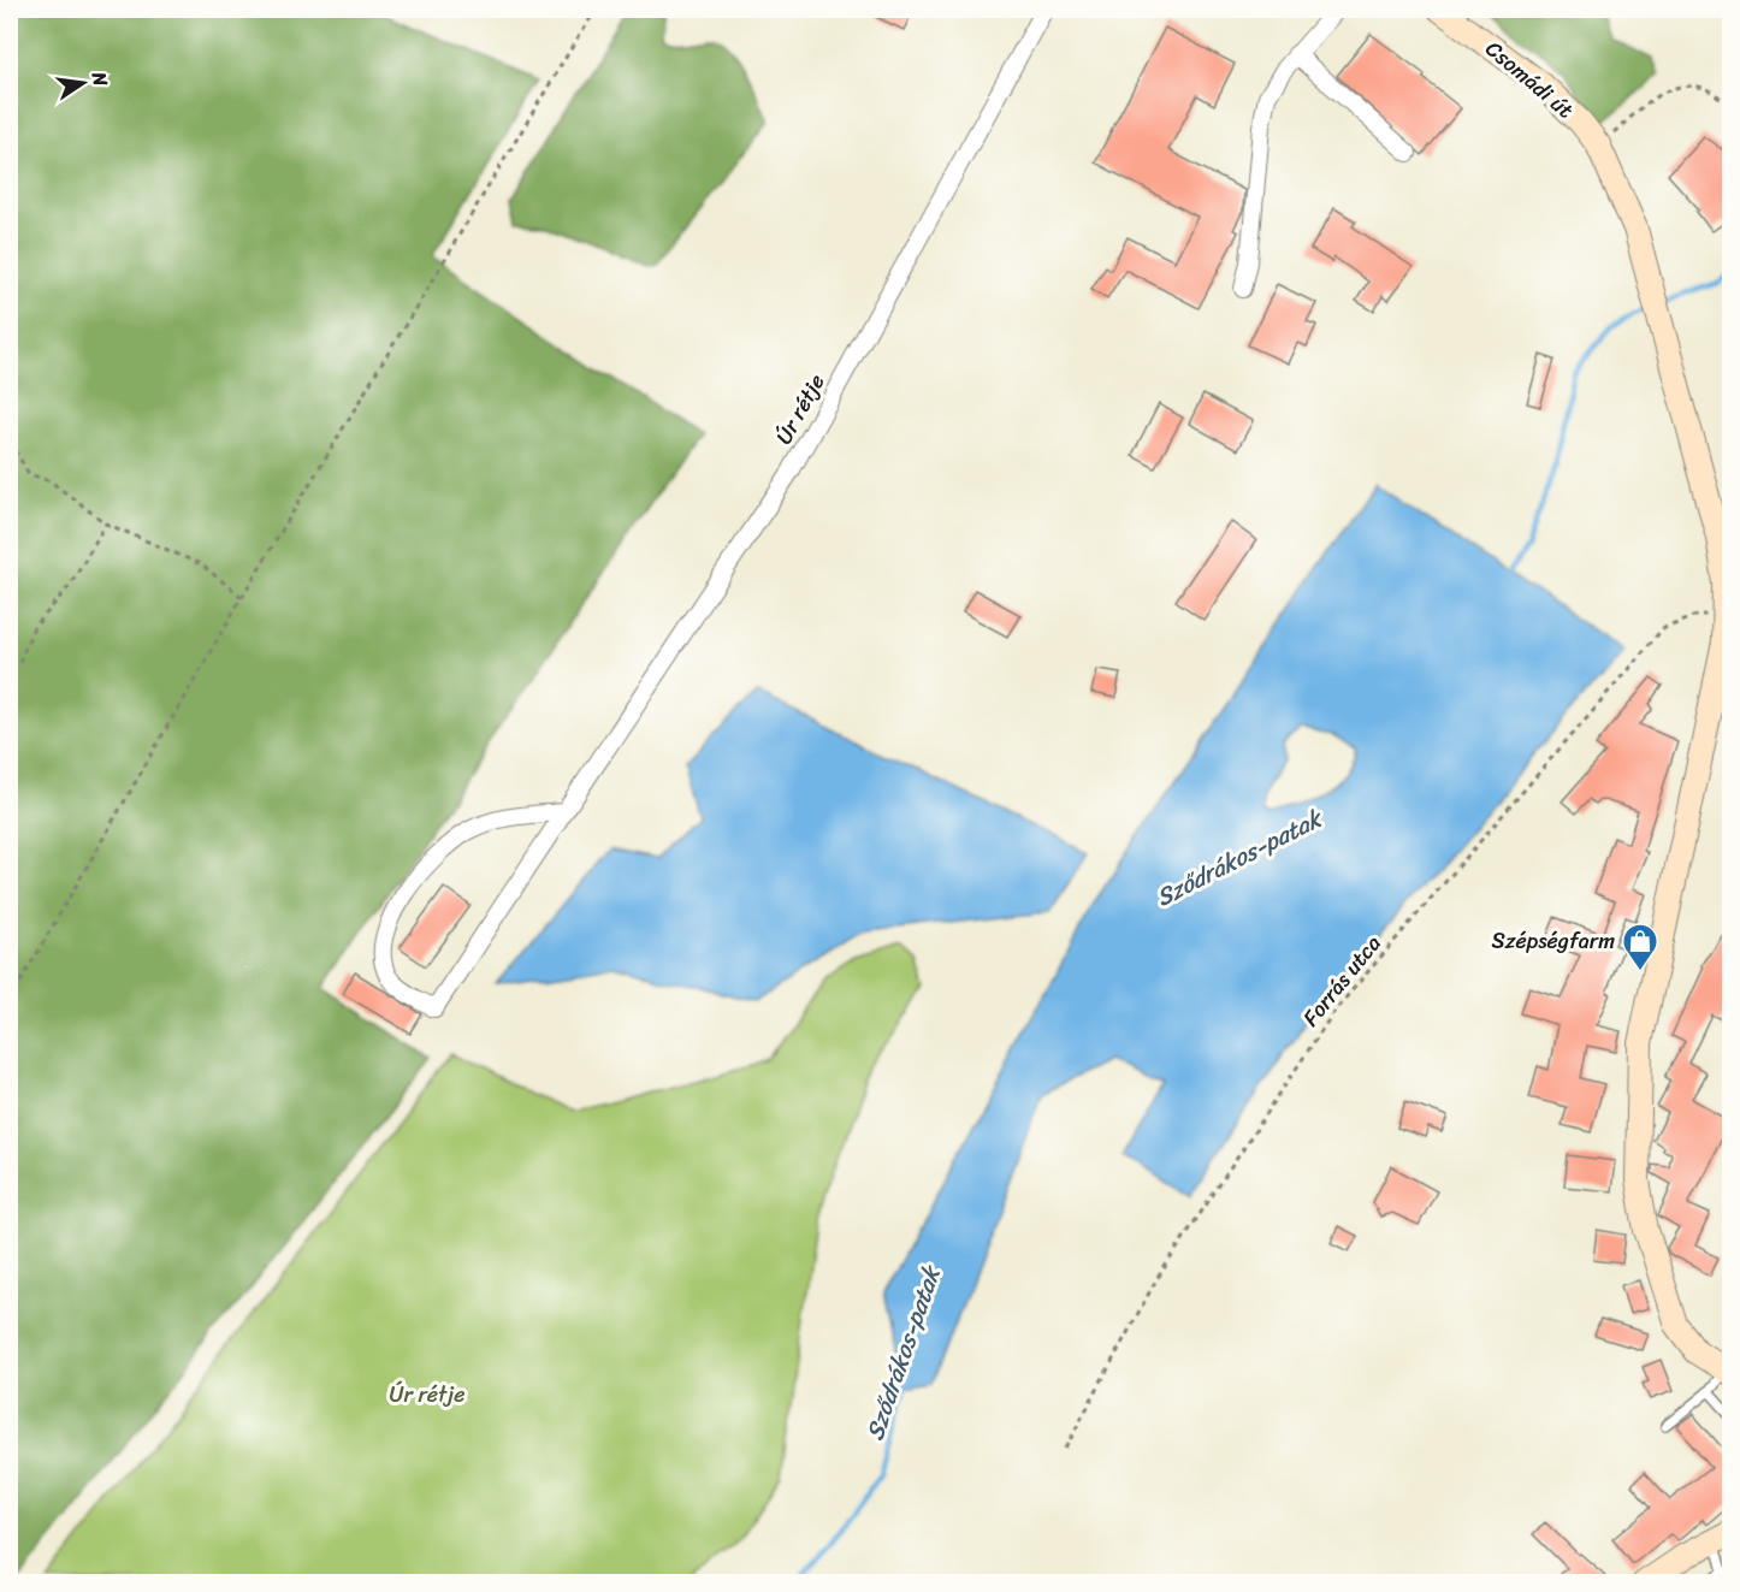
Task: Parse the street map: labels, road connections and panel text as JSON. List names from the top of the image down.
{
  "streets": {
    "main road": ["Csomádi út"],
    "street": ["Úr rétje"],
    "path": ["Forrás utca"]
  },
  "crossings": [
    ["Csomádi út", "Forrás utca"]
  ],
  "water": ["Sződrákos-patak"],
  "parks": ["Úr rétje"],
  "places": {
    "shop": ["Szépségfarm"]
  },
  "north": "right"
}
